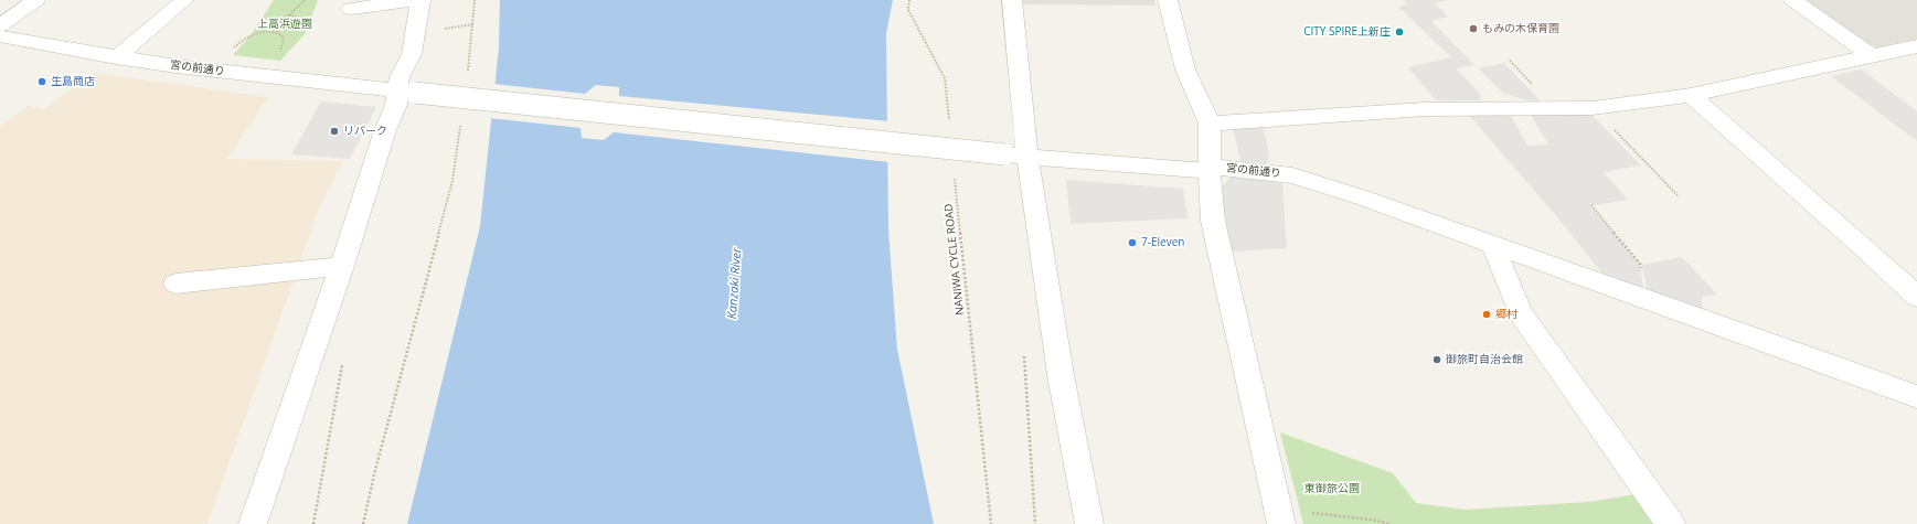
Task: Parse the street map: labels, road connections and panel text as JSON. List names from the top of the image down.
{
  "streets": {
    "street": ["宮の前通り"],
    "path": ["NANIWA CYCLE ROAD"]
  },
  "water": ["Kanzaki River"],
  "parks": ["上高浜遊園", "東御旅公園"],
  "places": [
    "もみの木保育園",
    "CITY SPIRE上新庄",
    "生島商店",
    "リパーク",
    "7-Eleven",
    "郷村",
    "御旅町自治会館"
  ]
}
